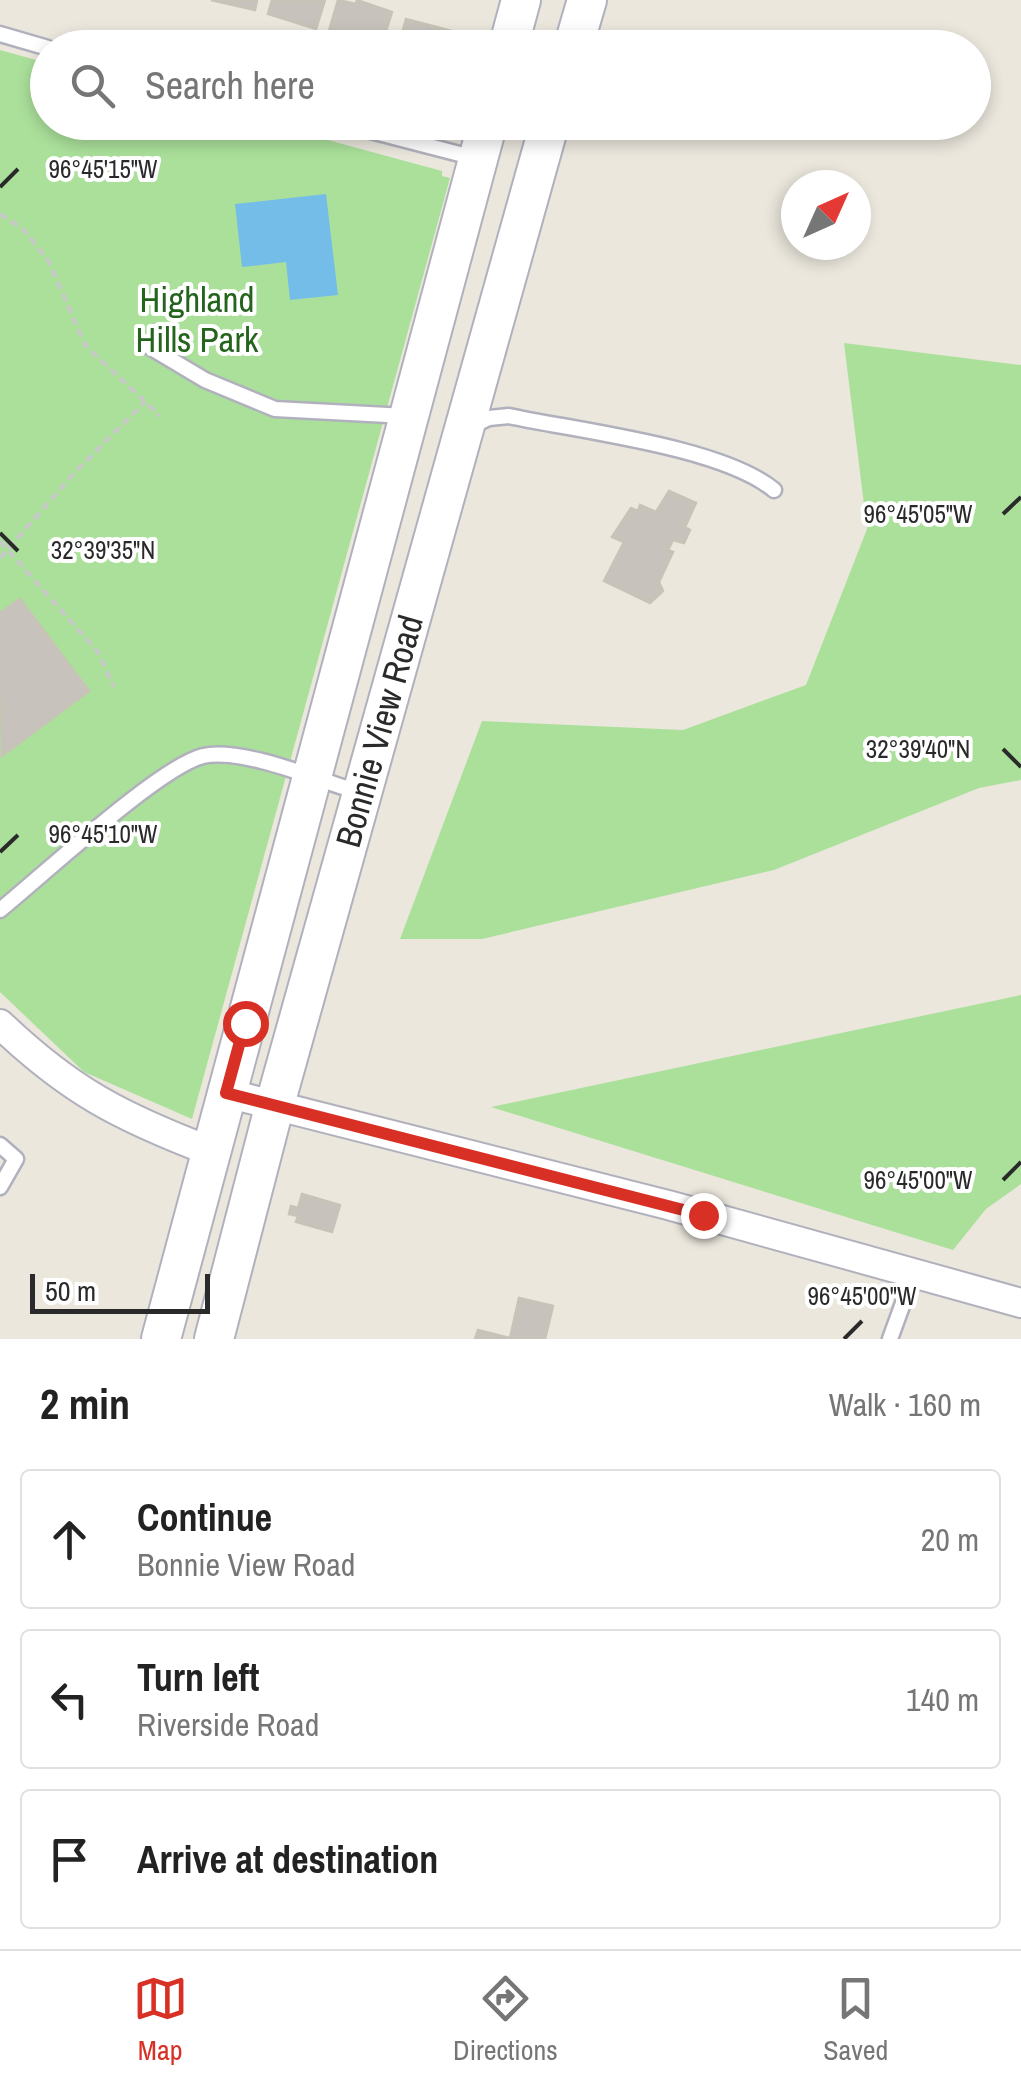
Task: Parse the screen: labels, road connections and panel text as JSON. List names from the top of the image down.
{
  "streets": {
    "main road": ["Bonnie View Road"]
  },
  "parks": ["Highland Hills Park"],
  "scale_bar": "50 m",
  "north": "top right",
  "page": {
    "search": "Search here",
    "scale": "50 m",
    "heading": ["2 min", "Walk · 160 m"],
    "list": [
      ["Continue", "Bonnie View Road", "20 m"],
      ["Turn left", "Riverside Road", "140 m"],
      "Arrive at destination"
    ],
    "nav": ["Map", "Directions", "Saved"]
  },
  "coordinates": [
    "96°45'15\"W",
    "96°45'05\"W",
    "32°39'35\"N",
    "32°39'40\"N",
    "96°45'10\"W",
    "96°45'00\"W"
  ]
}
